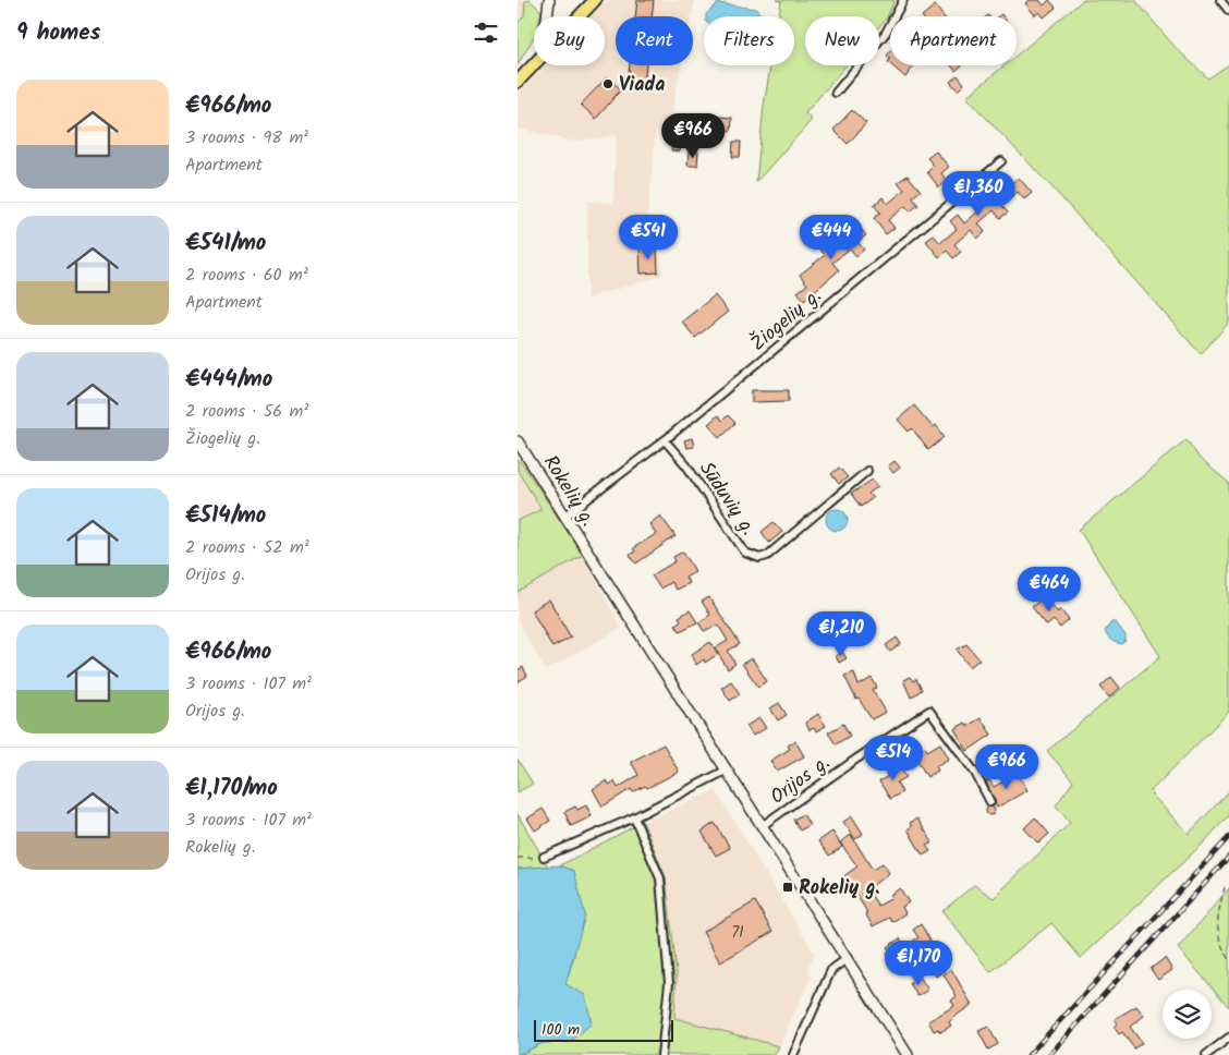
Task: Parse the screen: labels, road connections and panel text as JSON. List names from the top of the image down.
{
  "streets": {
    "main road": ["Rokelių g."],
    "street": ["Žiogelių g.", "Sūduvių g.", "Orijos g."]
  },
  "crossings": [
    ["Žiogelių g.", "Sūduvių g."],
    ["Rokelių g.", "Orijos g."]
  ],
  "places": {
    "other": ["Viada"],
    "transit": ["Rokelių g."]
  },
  "house_numbers": ["71"],
  "scale_bar": "100 m",
  "page": {
    "heading": "9 homes",
    "chip": [
      "Buy",
      "Rent",
      "Filters",
      "New",
      "Apartment"
    ],
    "list": [
      {
        "name": "€966/mo",
        "note": "3 rooms · 98 m² · Apartment"
      },
      {
        "name": "€541/mo",
        "note": "2 rooms · 60 m² · Apartment"
      },
      {
        "name": "€444/mo",
        "note": "2 rooms · 56 m² · Žiogelių g."
      },
      {
        "name": "€514/mo",
        "note": "2 rooms · 52 m² · Orijos g."
      },
      {
        "name": "€966/mo",
        "note": "3 rooms · 107 m² · Orijos g."
      },
      {
        "name": "€1,170/mo",
        "note": "3 rooms · 107 m² · Rokelių g."
      }
    ],
    "price": [
      "€966",
      "€1,360",
      "€541",
      "€444",
      "€464",
      "€1,210",
      "€514",
      "€966",
      "€1,170"
    ],
    "scale": "100 m"
  }
}
